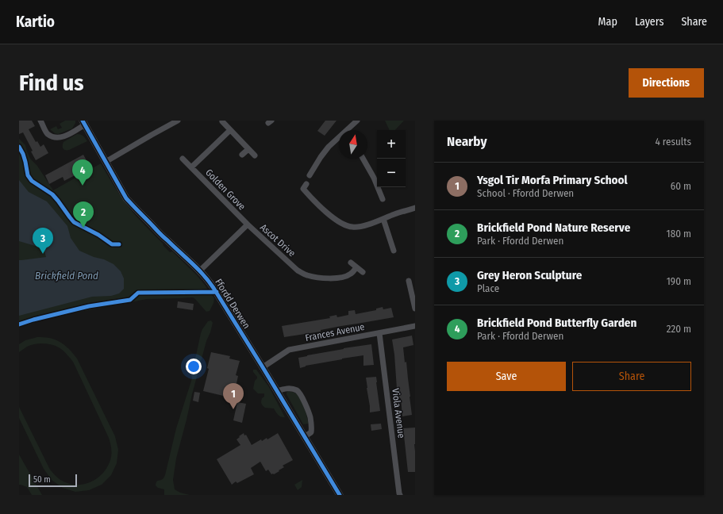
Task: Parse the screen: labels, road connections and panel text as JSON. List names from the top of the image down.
{
  "streets": {
    "street": [
      "Golden Grove",
      "Ascot Drive",
      "Ffordd Derwen",
      "Frances Avenue",
      "Viola Avenue"
    ]
  },
  "crossings": [
    ["Golden Grove", "Ascot Drive"],
    ["Ascot Drive", "Ffordd Derwen"],
    ["Ffordd Derwen", "Frances Avenue"],
    ["Frances Avenue", "Viola Avenue"]
  ],
  "water": ["Brickfield Pond"],
  "scale_bar": "50 m",
  "north": "top",
  "page": {
    "header": "Kartio",
    "nav": ["Map", "Layers", "Share"],
    "buttons": [
      "Directions",
      ["Save", "Share"]
    ],
    "title": "Find us",
    "heading": ["Nearby", "4 results"],
    "map_buttons": ["+", "−"],
    "pins": [
      "4",
      "2",
      "3",
      "1"
    ],
    "list": [
      {
        "mark": "1",
        "name": "Ysgol Tir Morfa Primary School",
        "note": "School · Ffordd Derwen",
        "value": "60 m"
      },
      {
        "mark": "2",
        "name": "Brickfield Pond Nature Reserve",
        "note": "Park · Ffordd Derwen",
        "value": "180 m"
      },
      {
        "mark": "3",
        "name": "Grey Heron Sculpture",
        "note": "Place",
        "value": "190 m"
      },
      {
        "mark": "4",
        "name": "Brickfield Pond Butterfly Garden",
        "note": "Park · Ffordd Derwen",
        "value": "220 m"
      }
    ],
    "scale": "50 m"
  }
}
